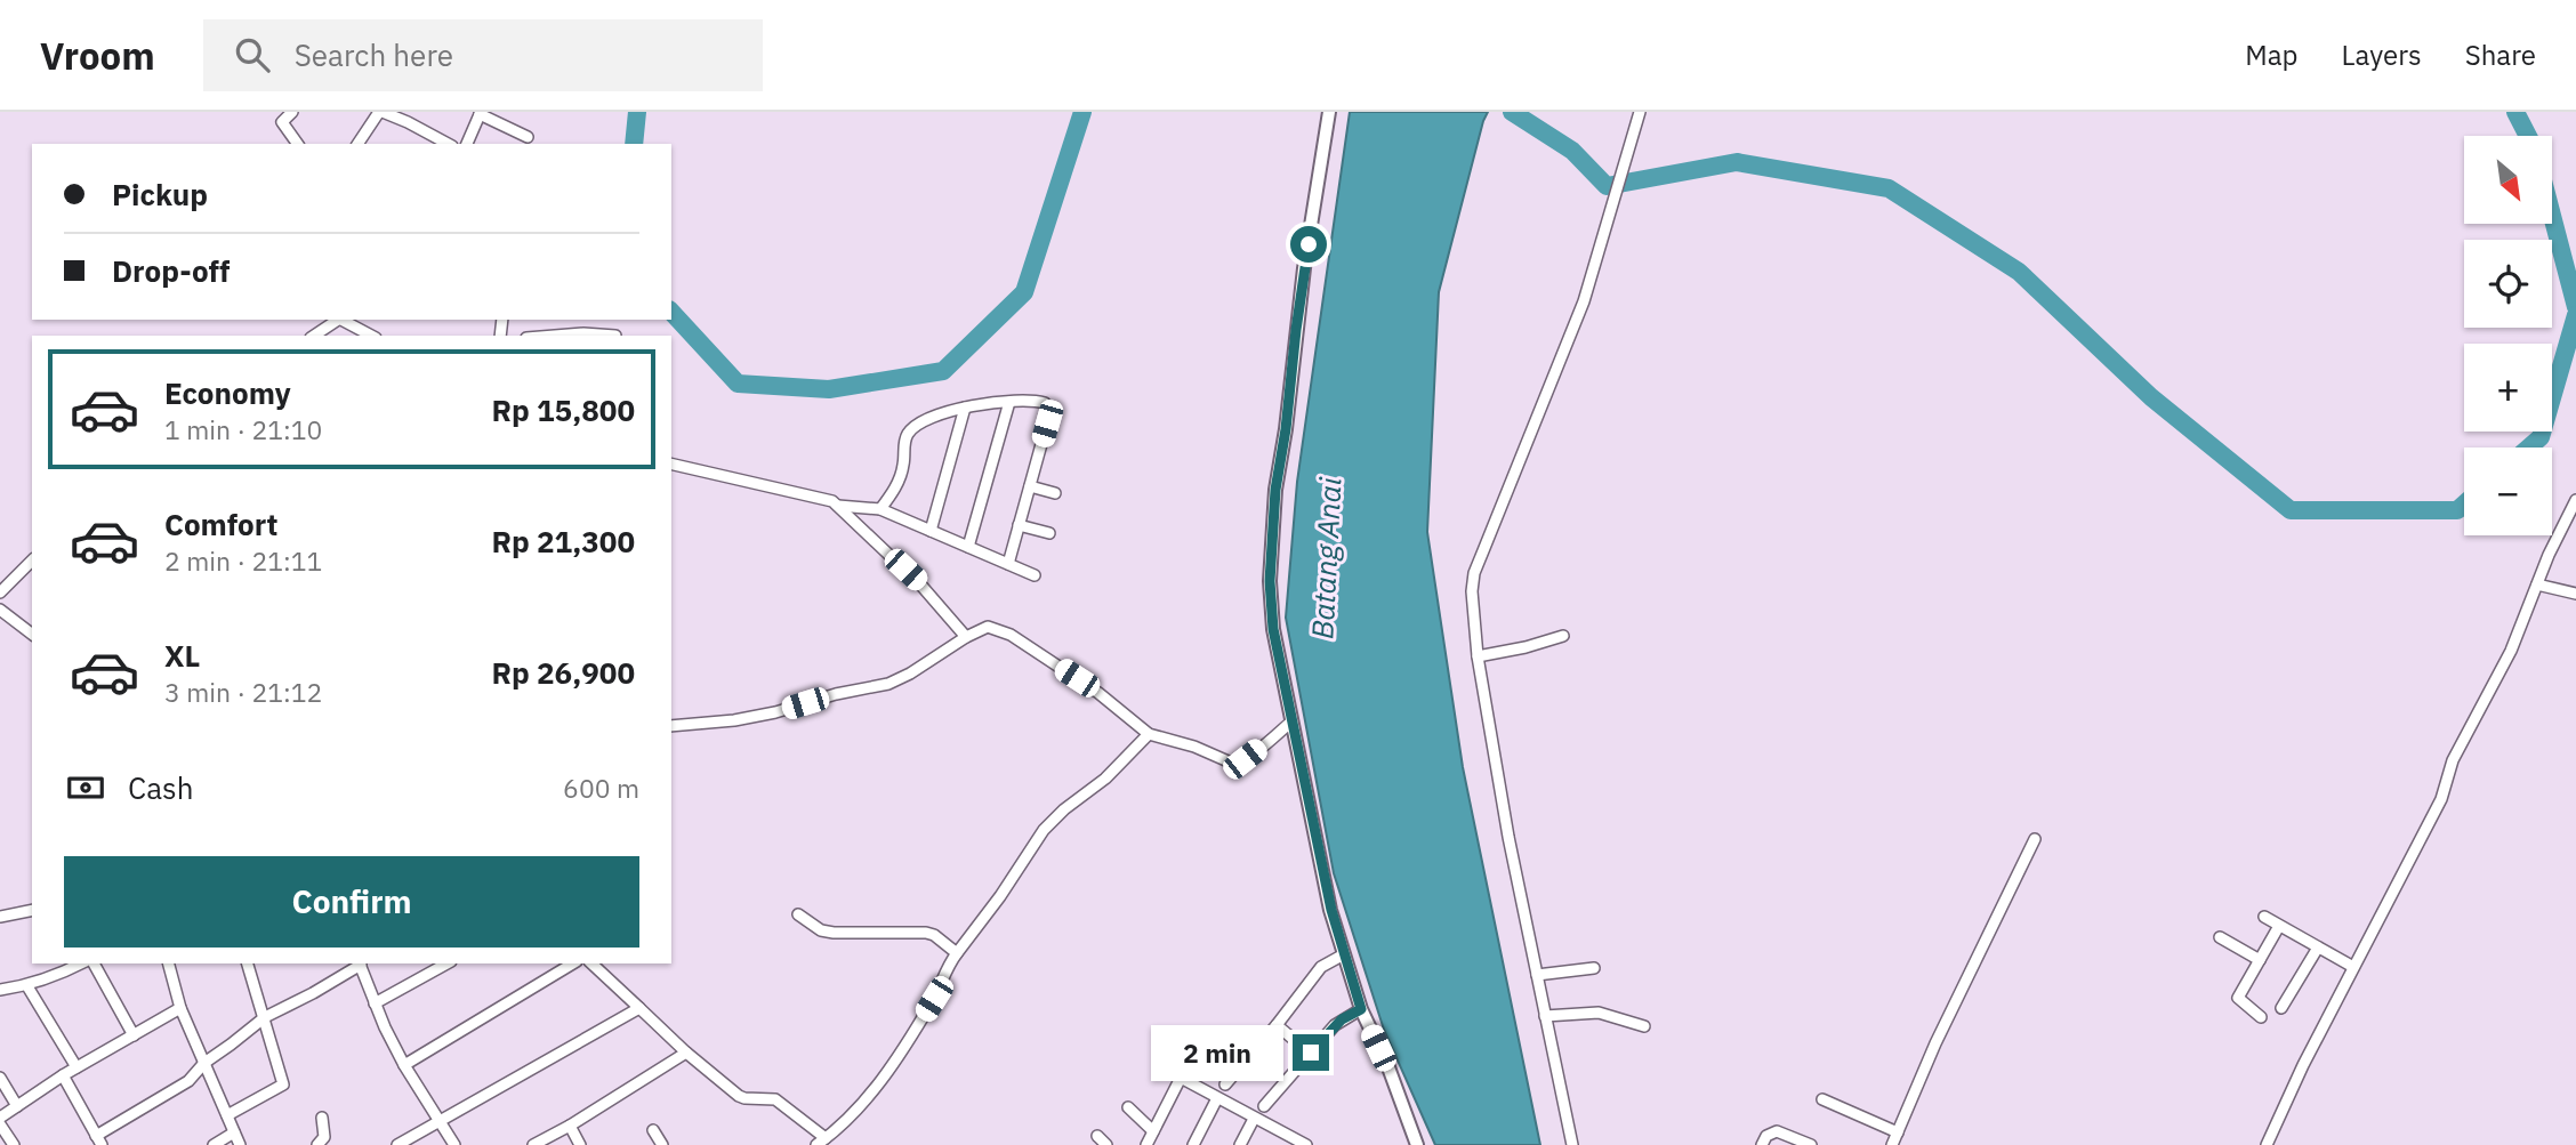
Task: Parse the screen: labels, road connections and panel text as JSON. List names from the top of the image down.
{
  "water": ["Batang Anai"],
  "north": "bottom right",
  "page": {
    "header": "Vroom",
    "search": "Search here",
    "nav": ["Map", "Layers", "Share"],
    "map_buttons": ["+", "−"],
    "banner": ["Pickup", "Drop-off"],
    "list": [
      {
        "name": "Economy",
        "note": "1 min · 21:10",
        "value": "Rp 15,800"
      },
      {
        "name": "Comfort",
        "note": "2 min · 21:11",
        "value": "Rp 21,300"
      },
      {
        "name": "XL",
        "note": "3 min · 21:12",
        "value": "Rp 26,900"
      }
    ],
    "pay": ["Cash", "600 m"],
    "buttons": "Confirm",
    "bubble": "2 min"
  }
}
